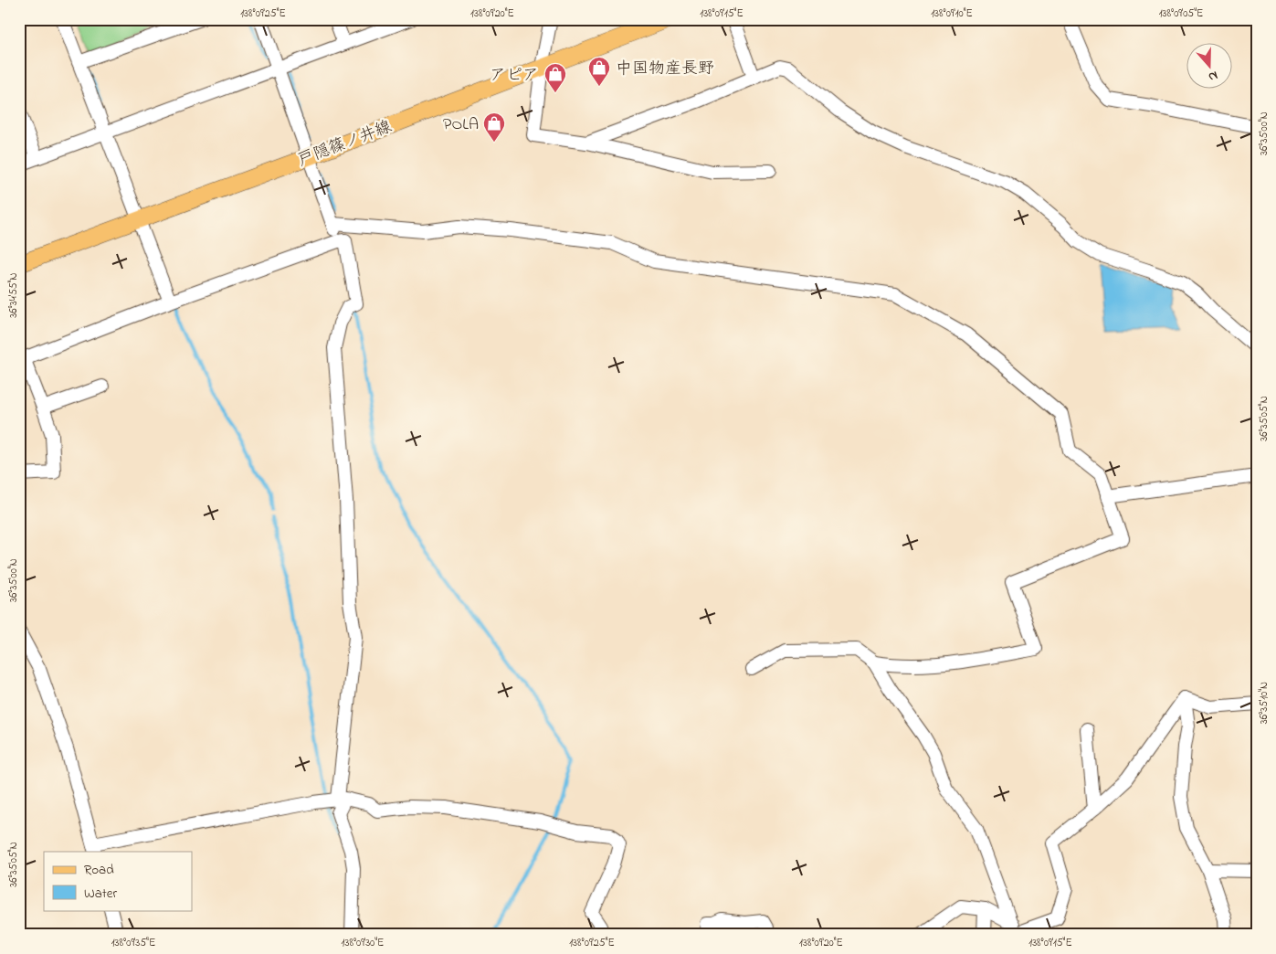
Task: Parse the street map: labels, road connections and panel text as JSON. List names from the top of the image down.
{
  "streets": {
    "main road": ["戸隠篠ノ井線"]
  },
  "places": {
    "shop": ["中国物産長野", "アピア", "POLA"]
  },
  "legend": ["Road", "Water"],
  "north": "bottom",
  "coordinates": [
    "138°09'25\"E",
    "138°09'20\"E",
    "138°09'15\"E",
    "138°09'10\"E",
    "138°09'05\"E",
    "36°35'00\"N",
    "36°34'55\"N",
    "36°35'05\"N",
    "36°35'10\"N",
    "138°09'35\"E",
    "138°09'30\"E"
  ]
}
